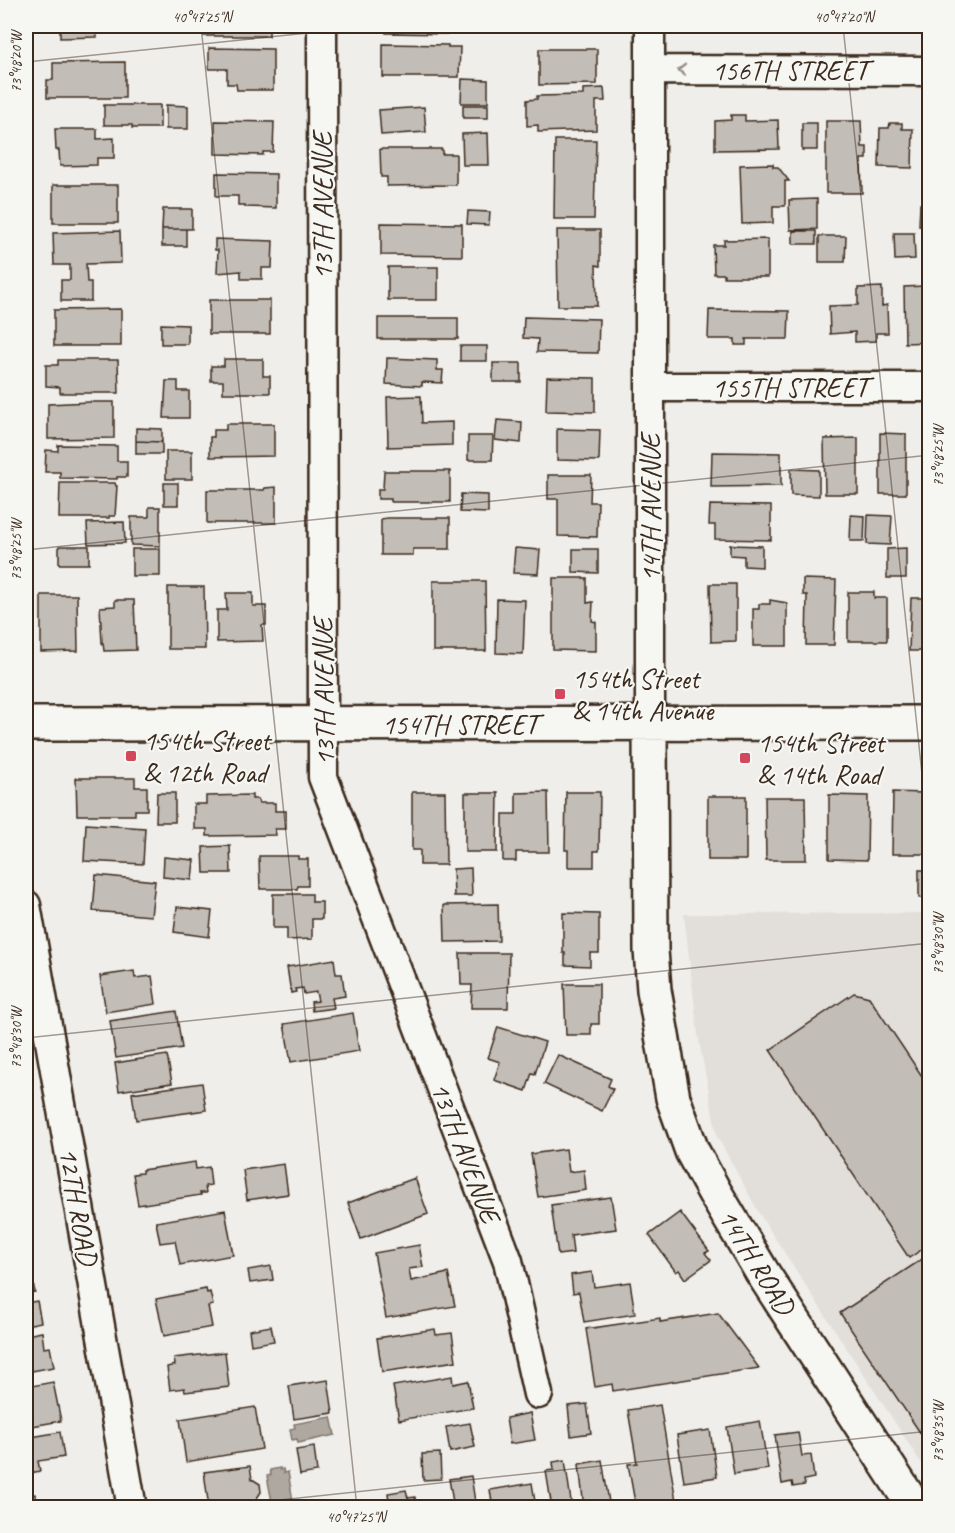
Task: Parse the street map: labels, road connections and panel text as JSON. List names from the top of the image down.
{
  "streets": {
    "street": [
      "156TH STREET",
      "13TH AVENUE",
      "155TH STREET",
      "14TH AVENUE",
      "154TH STREET",
      "12TH ROAD",
      "14TH ROAD"
    ]
  },
  "crossings": [
    ["156TH STREET", "14TH AVENUE"],
    ["13TH AVENUE", "154TH STREET"],
    ["155TH STREET", "14TH AVENUE"],
    ["14TH AVENUE", "154TH STREET"],
    ["14TH AVENUE", "14TH ROAD"]
  ],
  "one_way": ["156TH STREET"],
  "places": {
    "transit": ["154th Street & 14th Avenue", "154th Street & 12th Road", "154th Street & 14th Road"]
  },
  "coordinates": [
    "40°47'25\"N",
    "40°47'20\"N",
    "73°48'20\"W",
    "73°48'25\"W",
    "73°48'30\"W",
    "73°48'35\"W"
  ]
}
